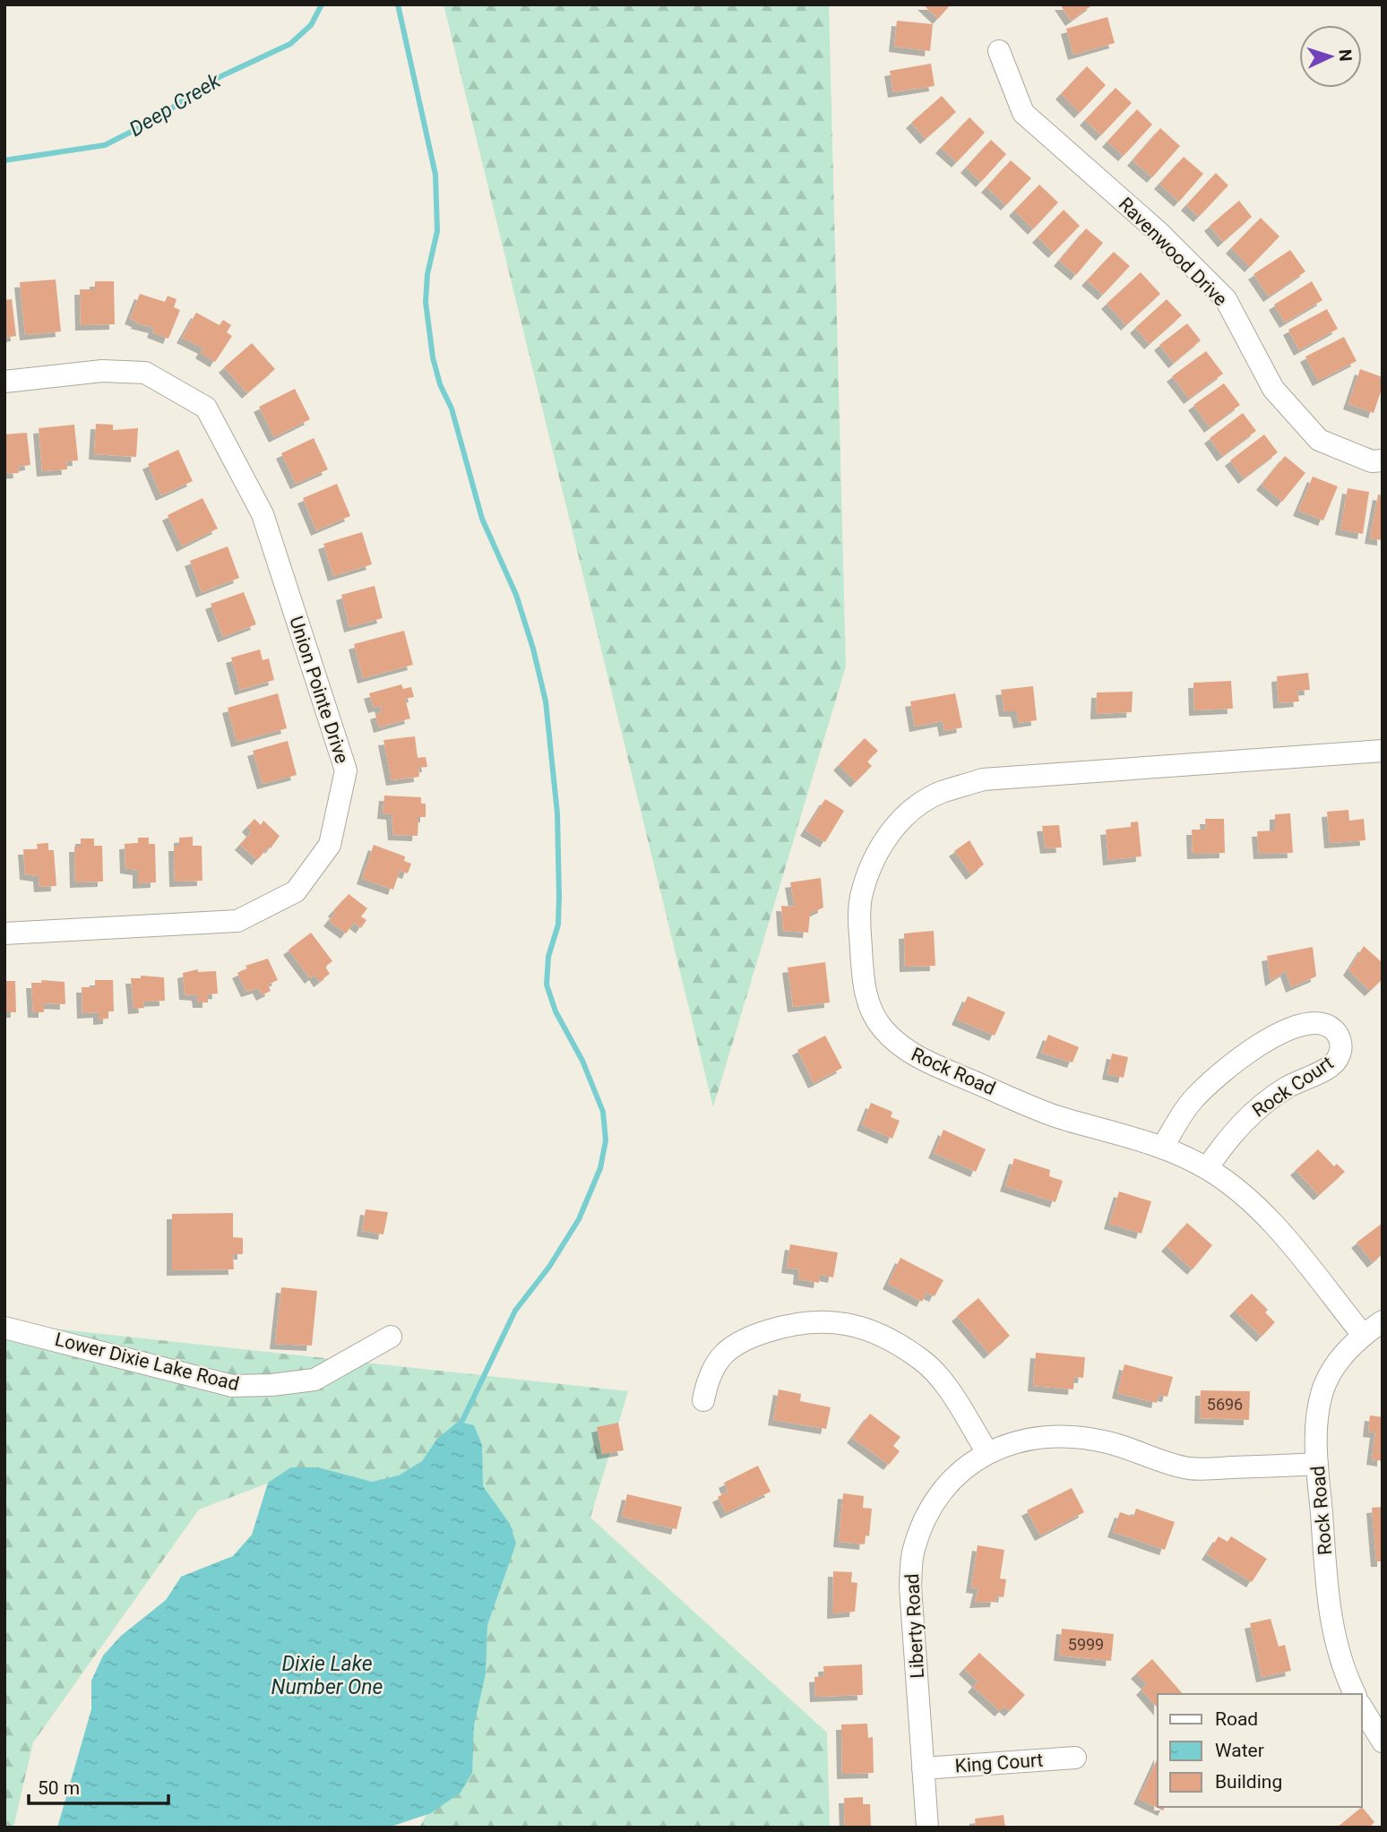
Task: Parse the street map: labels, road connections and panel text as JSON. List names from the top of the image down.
{
  "streets": {
    "street": [
      "Ravenwood Drive",
      "Union Pointe Drive",
      "Rock Road",
      "Rock Court",
      "Lower Dixie Lake Road",
      "Liberty Road",
      "King Court"
    ]
  },
  "crossings": [
    ["Rock Road", "Rock Court"],
    ["Rock Road", "Liberty Road"],
    ["Liberty Road", "King Court"]
  ],
  "water": ["Deep Creek", "Dixie Lake Number One"],
  "house_numbers": ["5696", "5999"],
  "legend": ["Road", "Water", "Building"],
  "scale_bar": "50 m",
  "north": "right"
}
